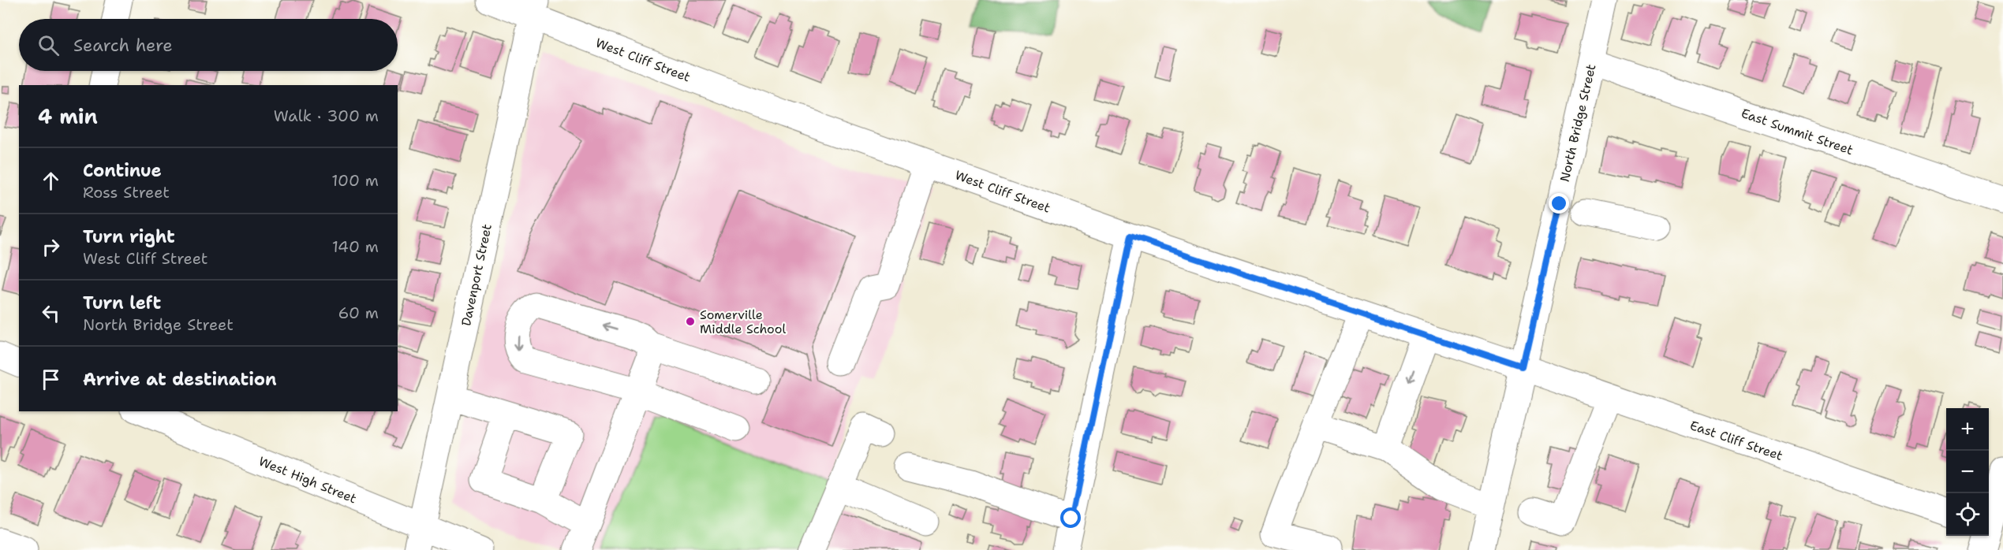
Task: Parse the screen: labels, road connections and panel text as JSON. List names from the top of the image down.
{
  "streets": {
    "street": [
      "West Cliff Street",
      "North Bridge Street",
      "East Summit Street",
      "Davenport Street",
      "East Cliff Street",
      "West High Street"
    ]
  },
  "crossings": [
    ["West Cliff Street", "North Bridge Street"],
    ["West Cliff Street", "Davenport Street"],
    ["West Cliff Street", "East Cliff Street"],
    ["North Bridge Street", "East Summit Street"],
    ["North Bridge Street", "East Cliff Street"],
    ["Davenport Street", "West High Street"]
  ],
  "places": ["Somerville Middle School"],
  "page": {
    "search": "Search here",
    "heading": ["4 min", "Walk · 300 m"],
    "list": [
      ["Continue", "Ross Street", "100 m"],
      ["Turn right", "West Cliff Street", "140 m"],
      ["Turn left", "North Bridge Street", "60 m"],
      "Arrive at destination"
    ],
    "map_buttons": ["+", "−"]
  }
}
